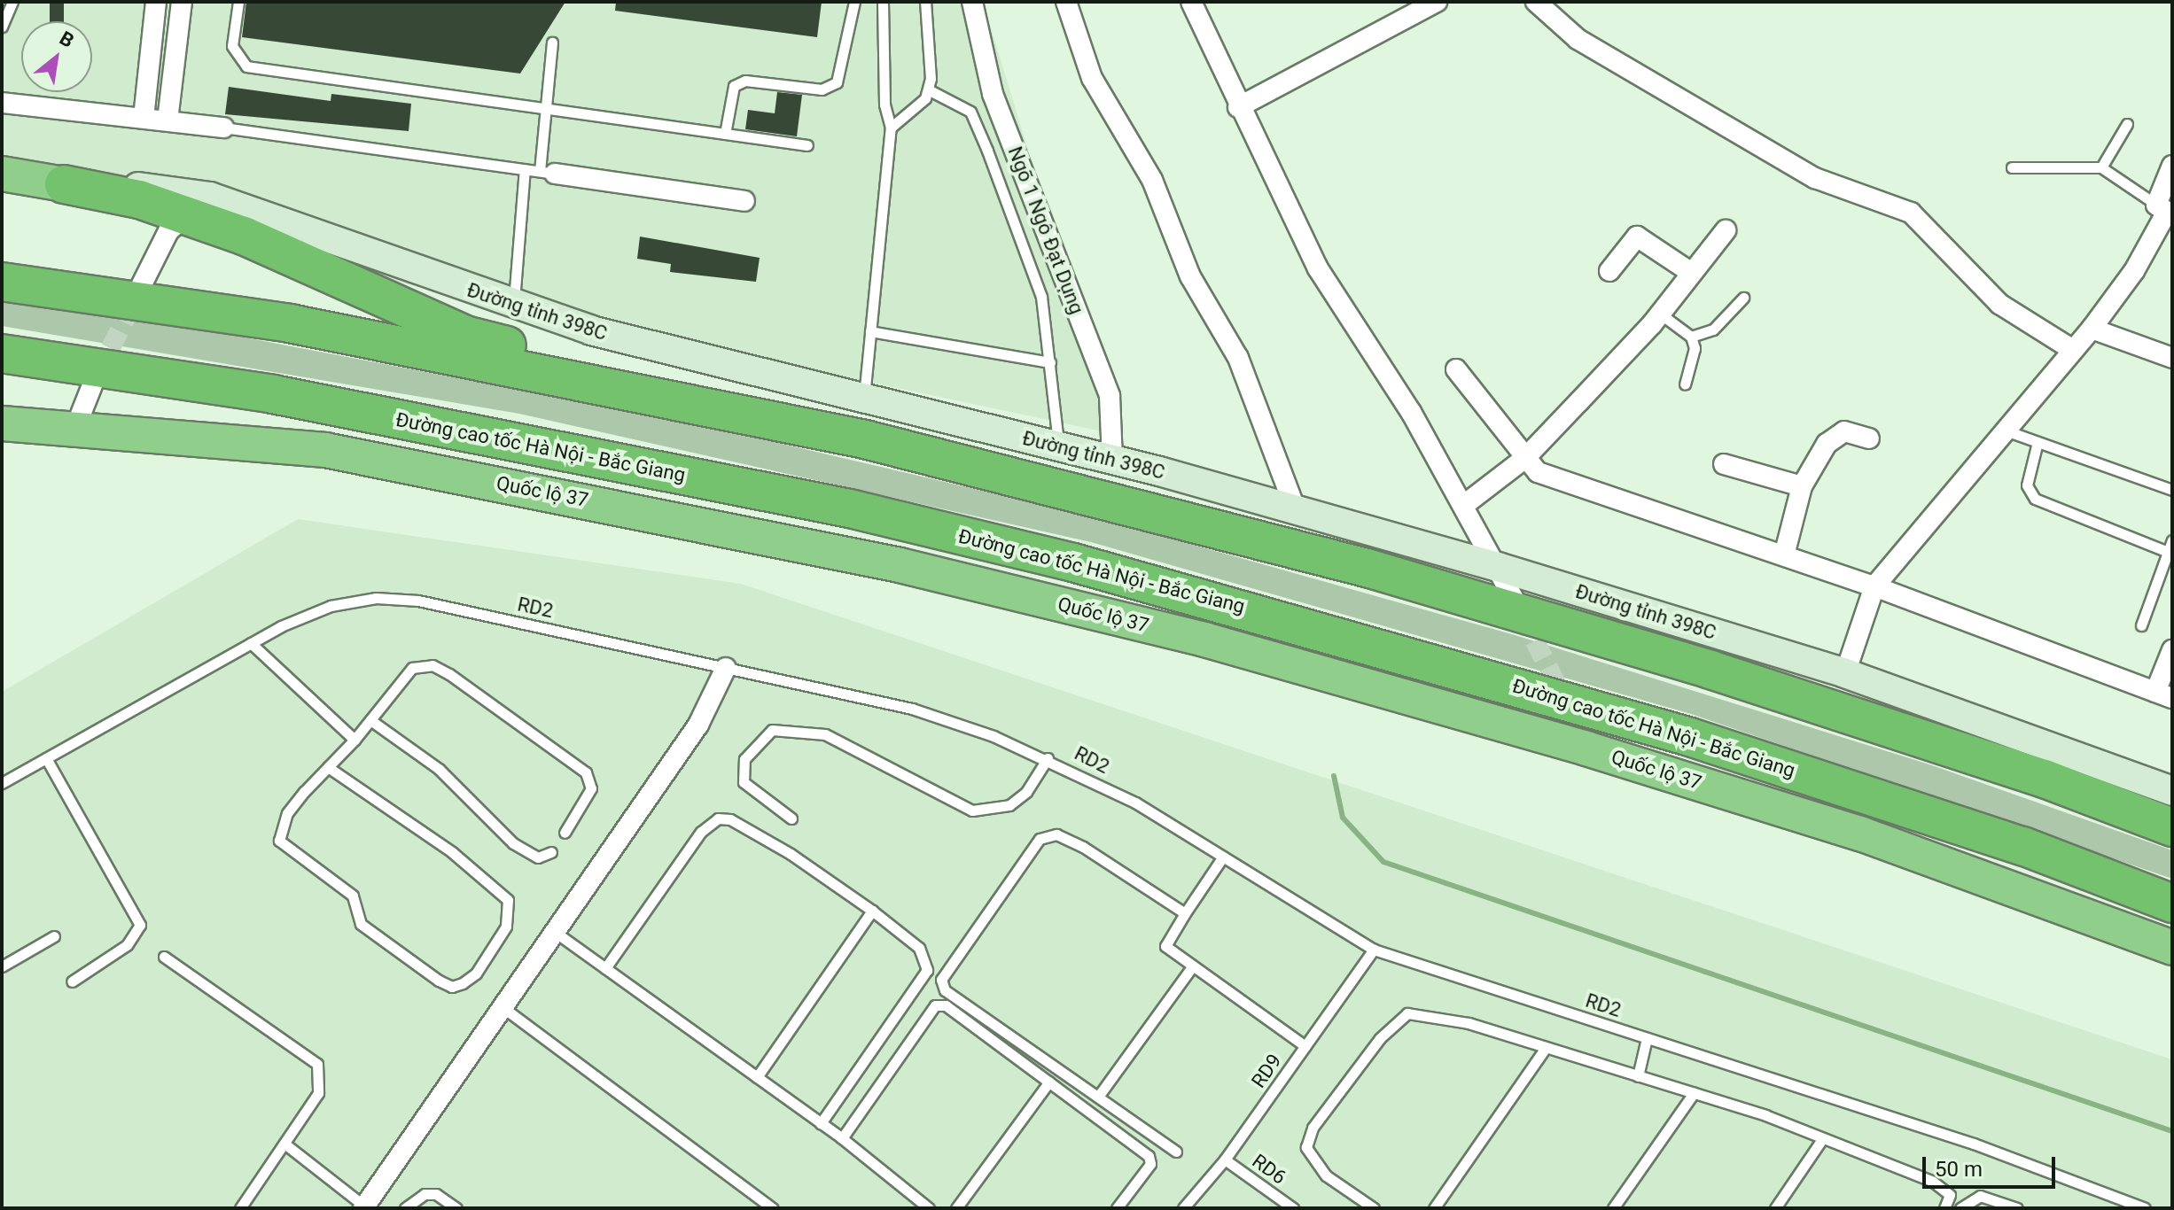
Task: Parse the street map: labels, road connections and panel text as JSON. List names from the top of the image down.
{
  "streets": {
    "highway": ["Đường cao tốc Hà Nội - Bắc Giang", "Quốc lộ 37"],
    "main road": ["Đường tỉnh 398C"],
    "street": ["Ngõ 1 Ngô Đạt Dụng"],
    "lane": ["RD2", "RD9", "RD6"]
  },
  "crossings": [
    ["Ngõ 1 Ngô Đạt Dụng", "Đường tỉnh 398C"],
    ["RD2", "RD9"],
    ["RD9", "RD6"]
  ],
  "scale_bar": "50 m",
  "north": "top right"
}
